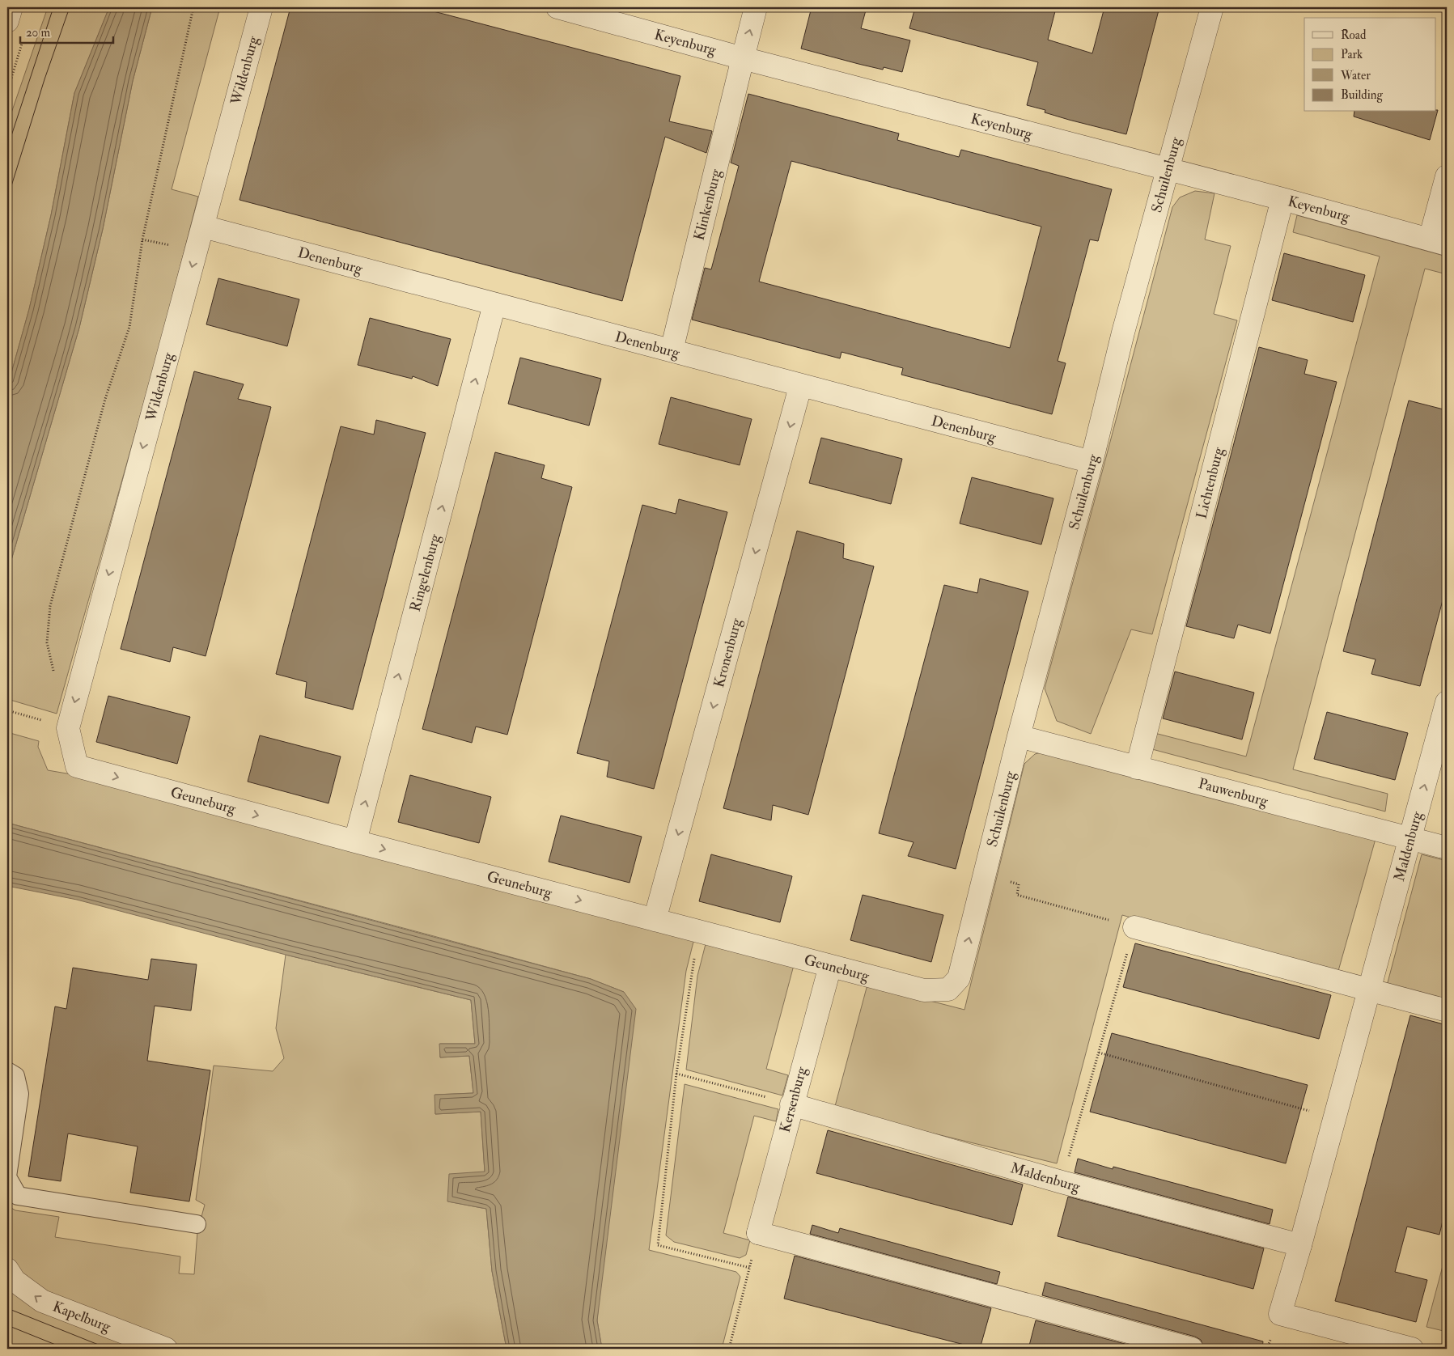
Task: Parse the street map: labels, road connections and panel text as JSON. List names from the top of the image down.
{
  "streets": {
    "street": [
      "Keyenburg",
      "Wildenburg",
      "Schuilenburg",
      "Klinkenburg",
      "Denenburg",
      "Lichtenburg",
      "Ringelenburg",
      "Kronenburg",
      "Pauwenburg",
      "Geuneburg",
      "Maldenburg",
      "Kersenburg",
      "Kapelburg"
    ]
  },
  "crossings": [
    ["Keyenburg", "Schuilenburg"],
    ["Keyenburg", "Klinkenburg"],
    ["Keyenburg", "Lichtenburg"],
    ["Wildenburg", "Denenburg"],
    ["Wildenburg", "Geuneburg"],
    ["Schuilenburg", "Denenburg"],
    ["Schuilenburg", "Pauwenburg"],
    ["Schuilenburg", "Geuneburg"],
    ["Klinkenburg", "Denenburg"],
    ["Denenburg", "Ringelenburg"],
    ["Denenburg", "Kronenburg"],
    ["Lichtenburg", "Pauwenburg"],
    ["Ringelenburg", "Geuneburg"],
    ["Kronenburg", "Geuneburg"],
    ["Pauwenburg", "Maldenburg"],
    ["Geuneburg", "Kersenburg"],
    ["Maldenburg", "Kersenburg"]
  ],
  "one_way": [
    "Wildenburg",
    "Ringelenburg",
    "Kronenburg",
    "Geuneburg",
    "Kapelburg"
  ],
  "legend": [
    "Road",
    "Park",
    "Water",
    "Building"
  ],
  "scale_bar": "20 m"
}
